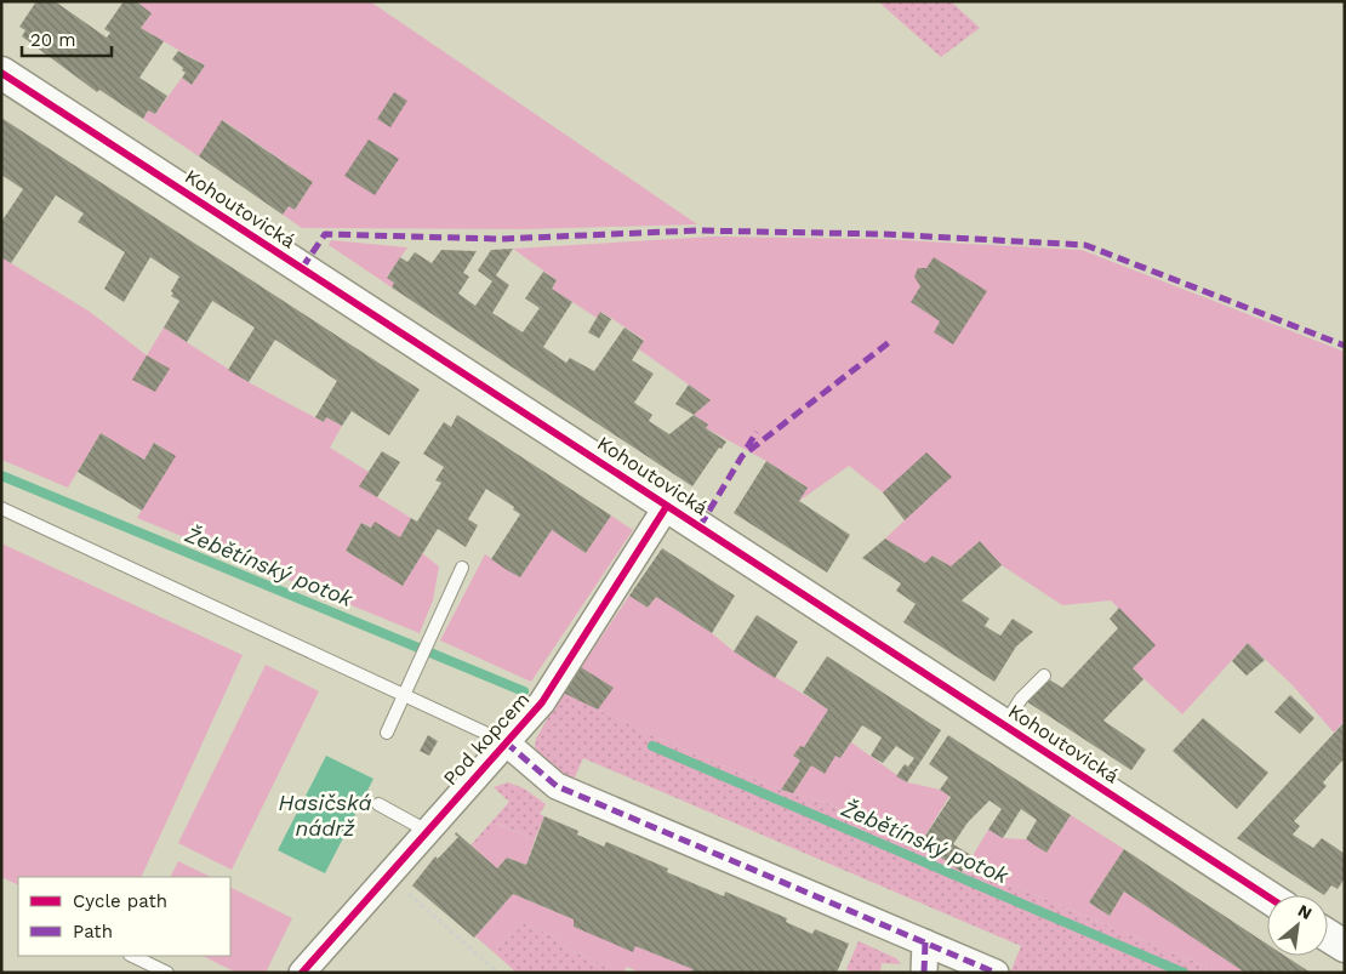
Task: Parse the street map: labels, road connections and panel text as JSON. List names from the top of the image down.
{
  "streets": {
    "street": ["Kohoutovická", "Pod kopcem"]
  },
  "crossings": [
    ["Kohoutovická", "Pod kopcem"]
  ],
  "water": ["Žebětínský potok", "Hasičská nádrž"],
  "legend": ["Cycle path", "Path"],
  "scale_bar": "20 m",
  "north": "top right"
}
